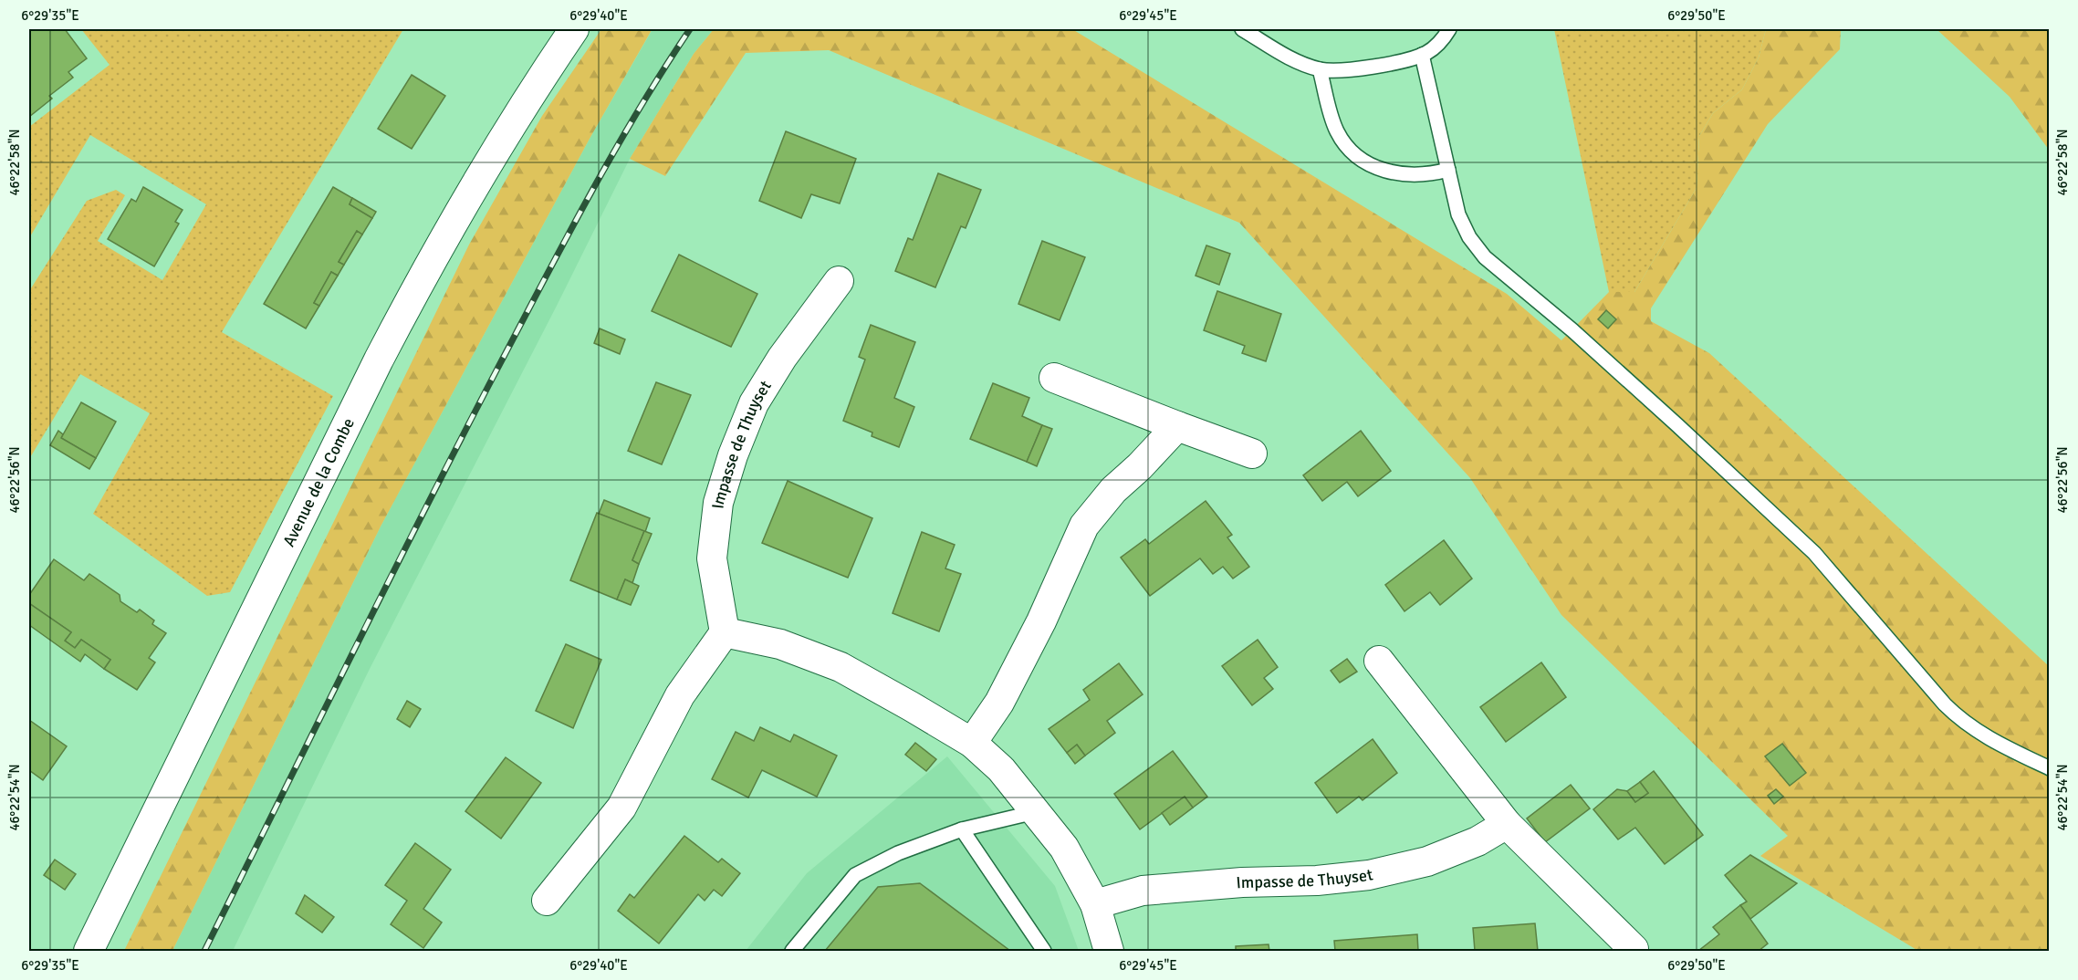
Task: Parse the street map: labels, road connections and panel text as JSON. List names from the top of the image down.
{
  "streets": {
    "street": ["Impasse de Thuyset", "Avenue de la Combe"]
  },
  "coordinates": [
    "6°29'35\"E",
    "6°29'40\"E",
    "6°29'45\"E",
    "6°29'50\"E",
    "46°22'58\"N",
    "46°22'56\"N",
    "46°22'54\"N"
  ]
}
